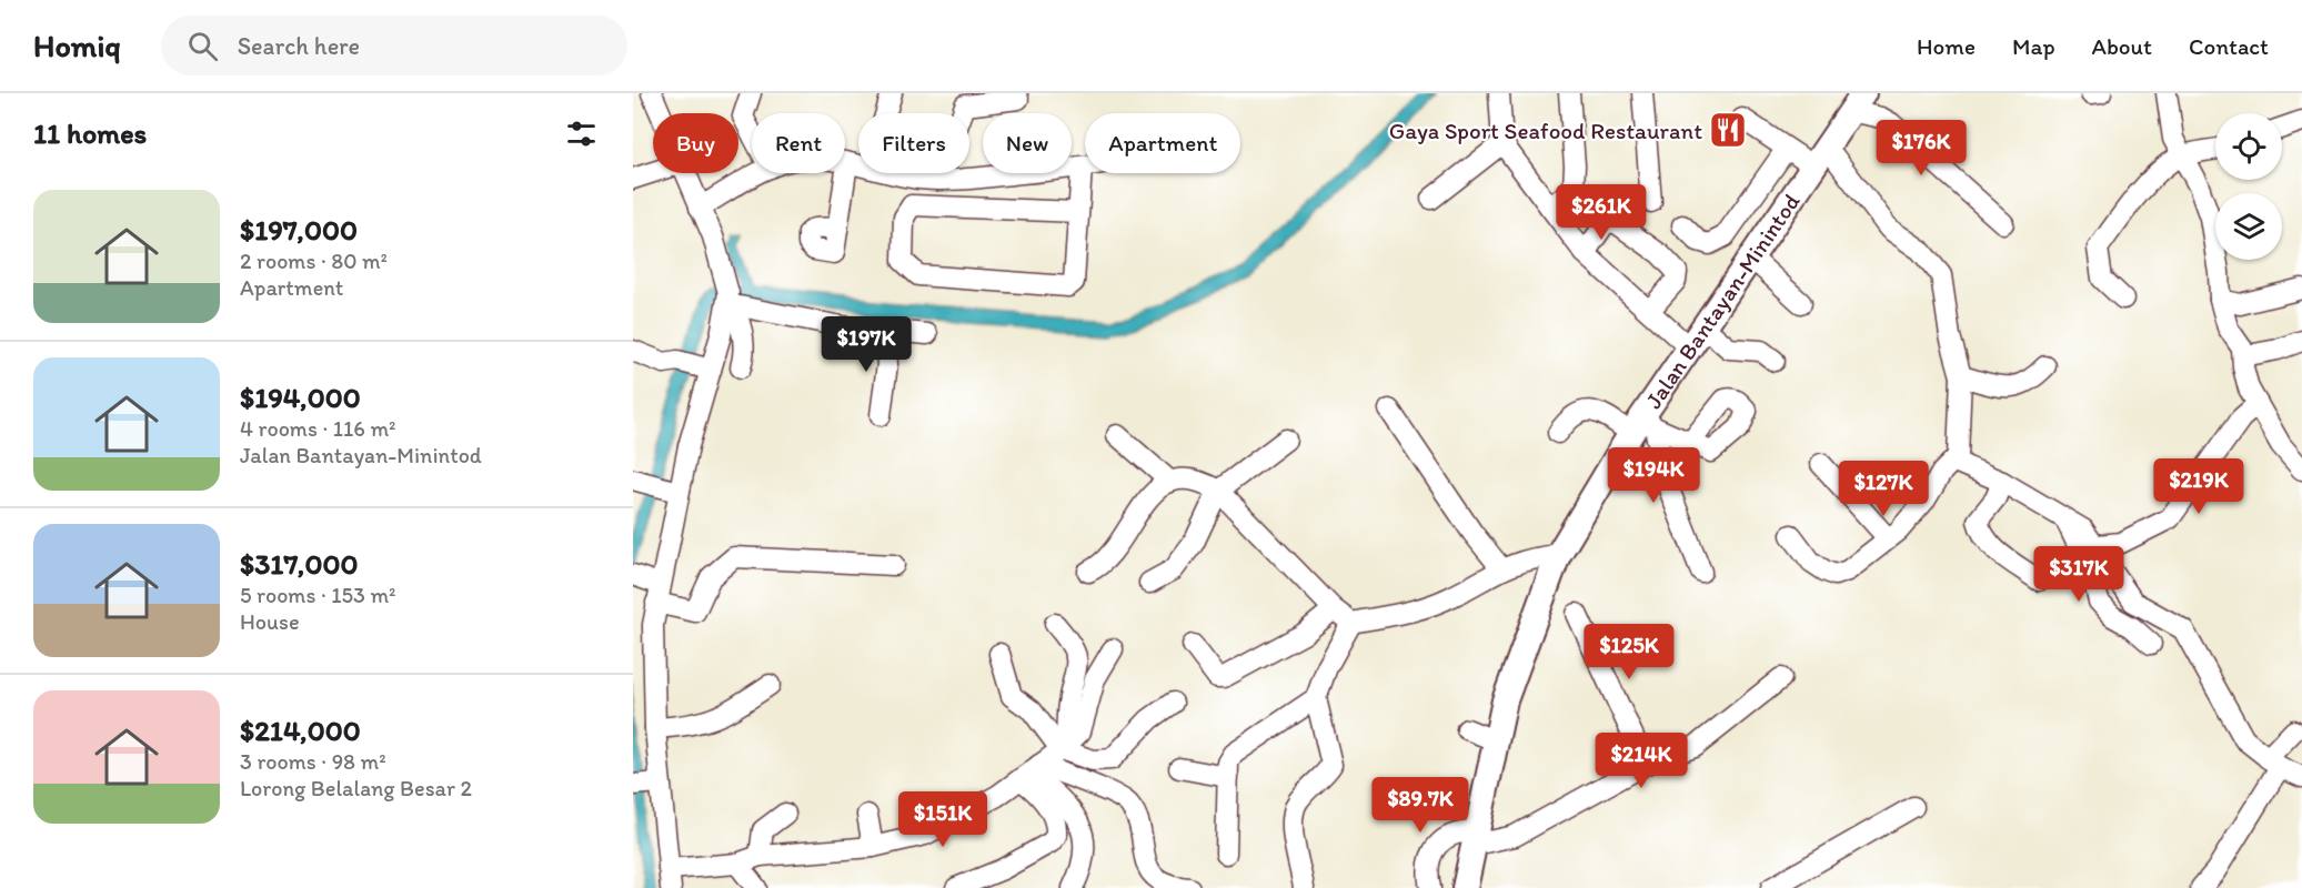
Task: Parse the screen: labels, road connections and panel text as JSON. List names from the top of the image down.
{
  "streets": {
    "main road": ["Jalan Bantayan-Minintod"]
  },
  "places": {
    "restaurant": ["Gaya Sport Seafood Restaurant"]
  },
  "page": {
    "header": "Homiq",
    "search": "Search here",
    "nav": [
      "Home",
      "Map",
      "About",
      "Contact"
    ],
    "heading": "11 homes",
    "chip": [
      "Buy",
      "Rent",
      "Filters",
      "New",
      "Apartment"
    ],
    "price": [
      "$176K",
      "$261K",
      "$197K",
      "$194K",
      "$219K",
      "$127K",
      "$317K",
      "$125K",
      "$214K",
      "$89.7K",
      "$151K"
    ],
    "list": [
      {
        "name": "$197,000",
        "note": "2 rooms · 80 m² · Apartment"
      },
      {
        "name": "$194,000",
        "note": "4 rooms · 116 m² · Jalan Bantayan-Minintod"
      },
      {
        "name": "$317,000",
        "note": "5 rooms · 153 m² · House"
      },
      {
        "name": "$214,000",
        "note": "3 rooms · 98 m² · Lorong Belalang Besar 2"
      }
    ]
  }
}
